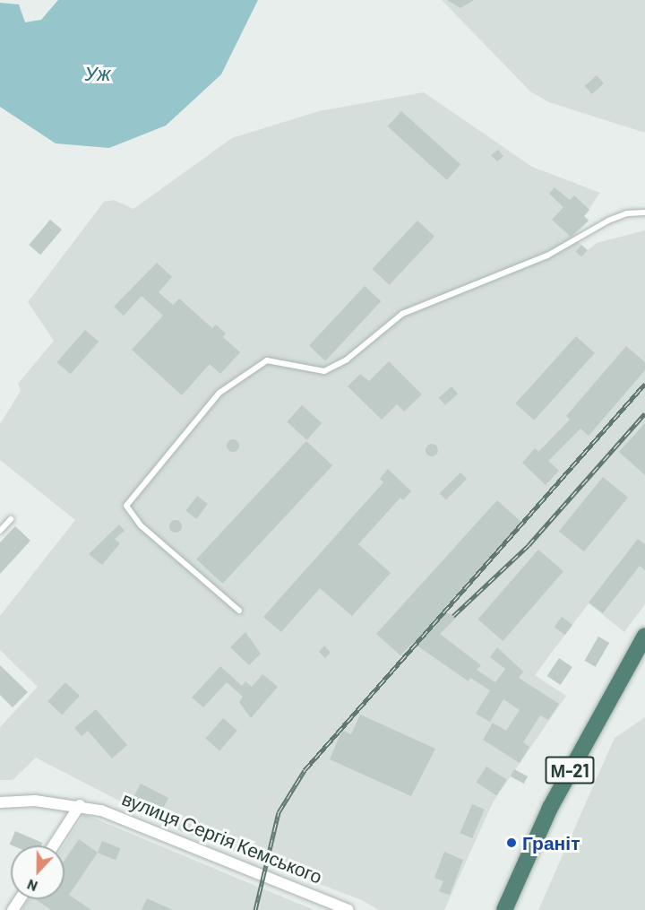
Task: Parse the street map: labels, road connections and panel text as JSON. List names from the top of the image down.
{
  "streets": {
    "highway": ["М-21"],
    "street": ["вулиця Сергія Кемського"]
  },
  "water": ["Уж"],
  "places": ["Граніт"],
  "north": "bottom"
}
